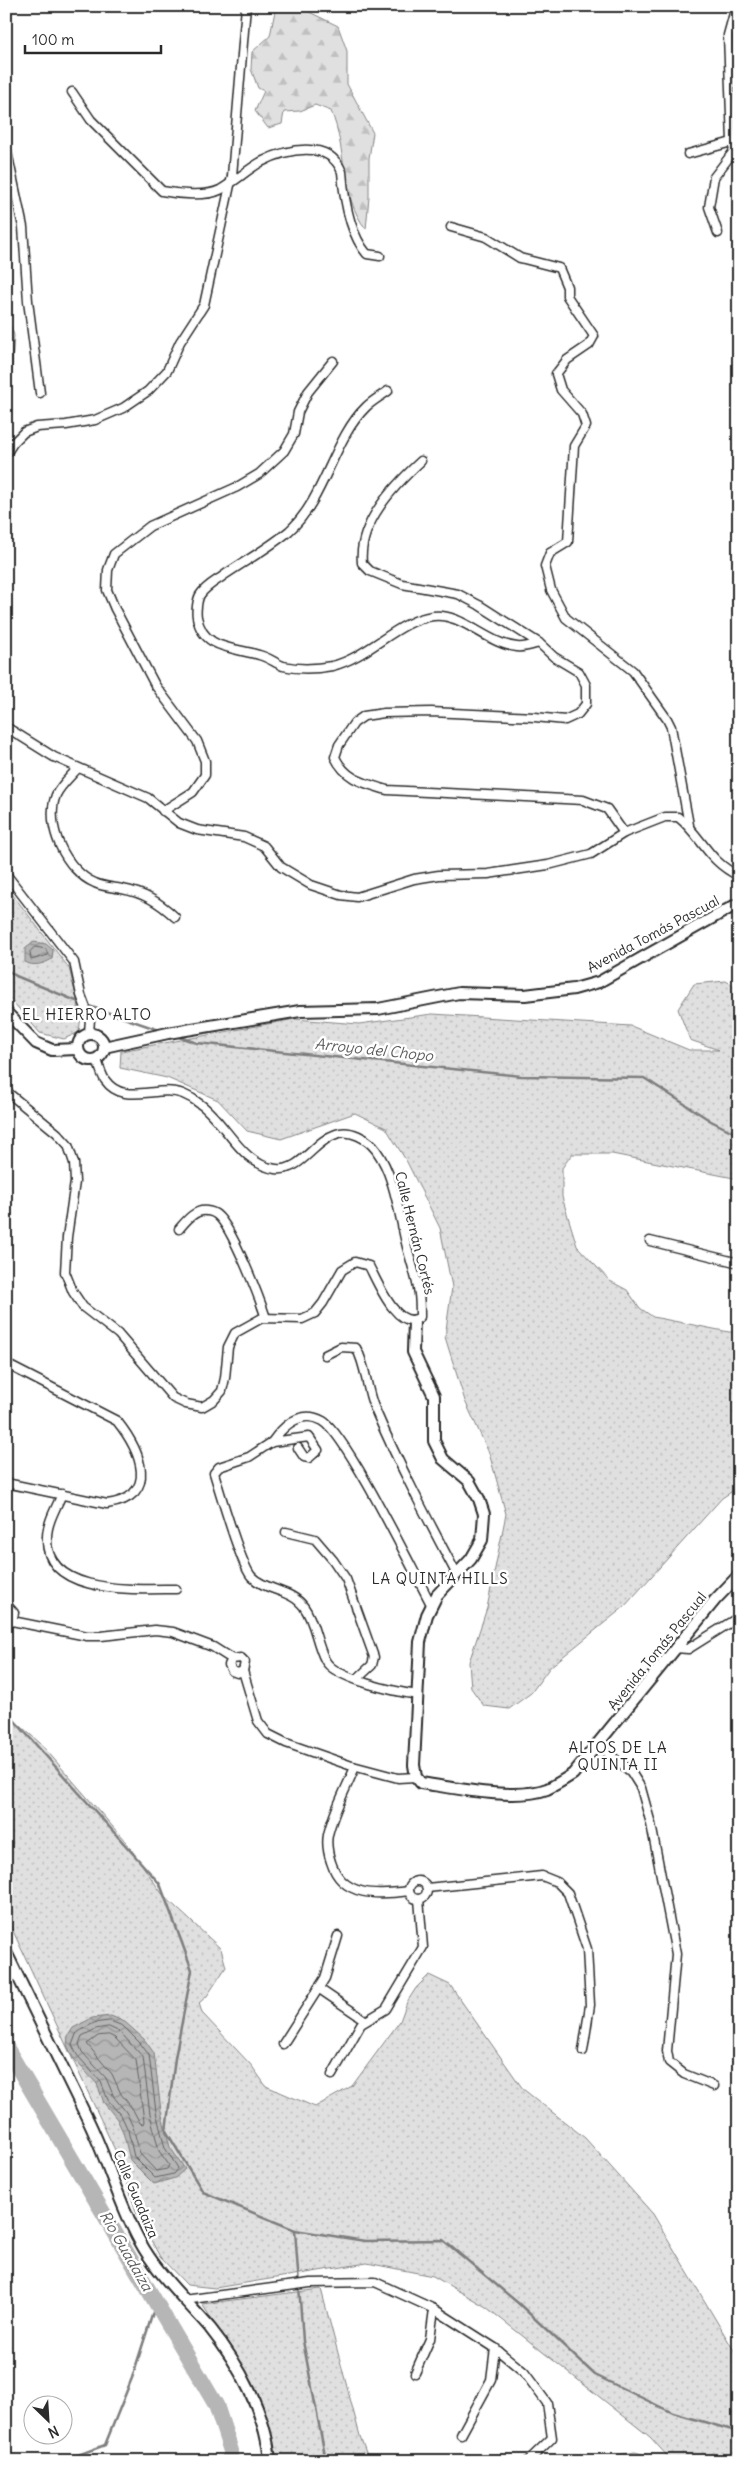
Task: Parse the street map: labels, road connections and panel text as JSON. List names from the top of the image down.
{
  "streets": {
    "street": ["Avenida Tomás Pascual", "Calle Hernán Cortés", "Calle Guadaiza"]
  },
  "crossings": [
    ["Avenida Tomás Pascual", "Calle Hernán Cortés"]
  ],
  "districts": ["EL HIERRO ALTO", "LA QUINTA HILLS", "ALTOS DE LA QUINTA II"],
  "water": ["Arroyo del Chopo", "Rio Guadaiza"],
  "scale_bar": "100 m",
  "north": "bottom right"
}
